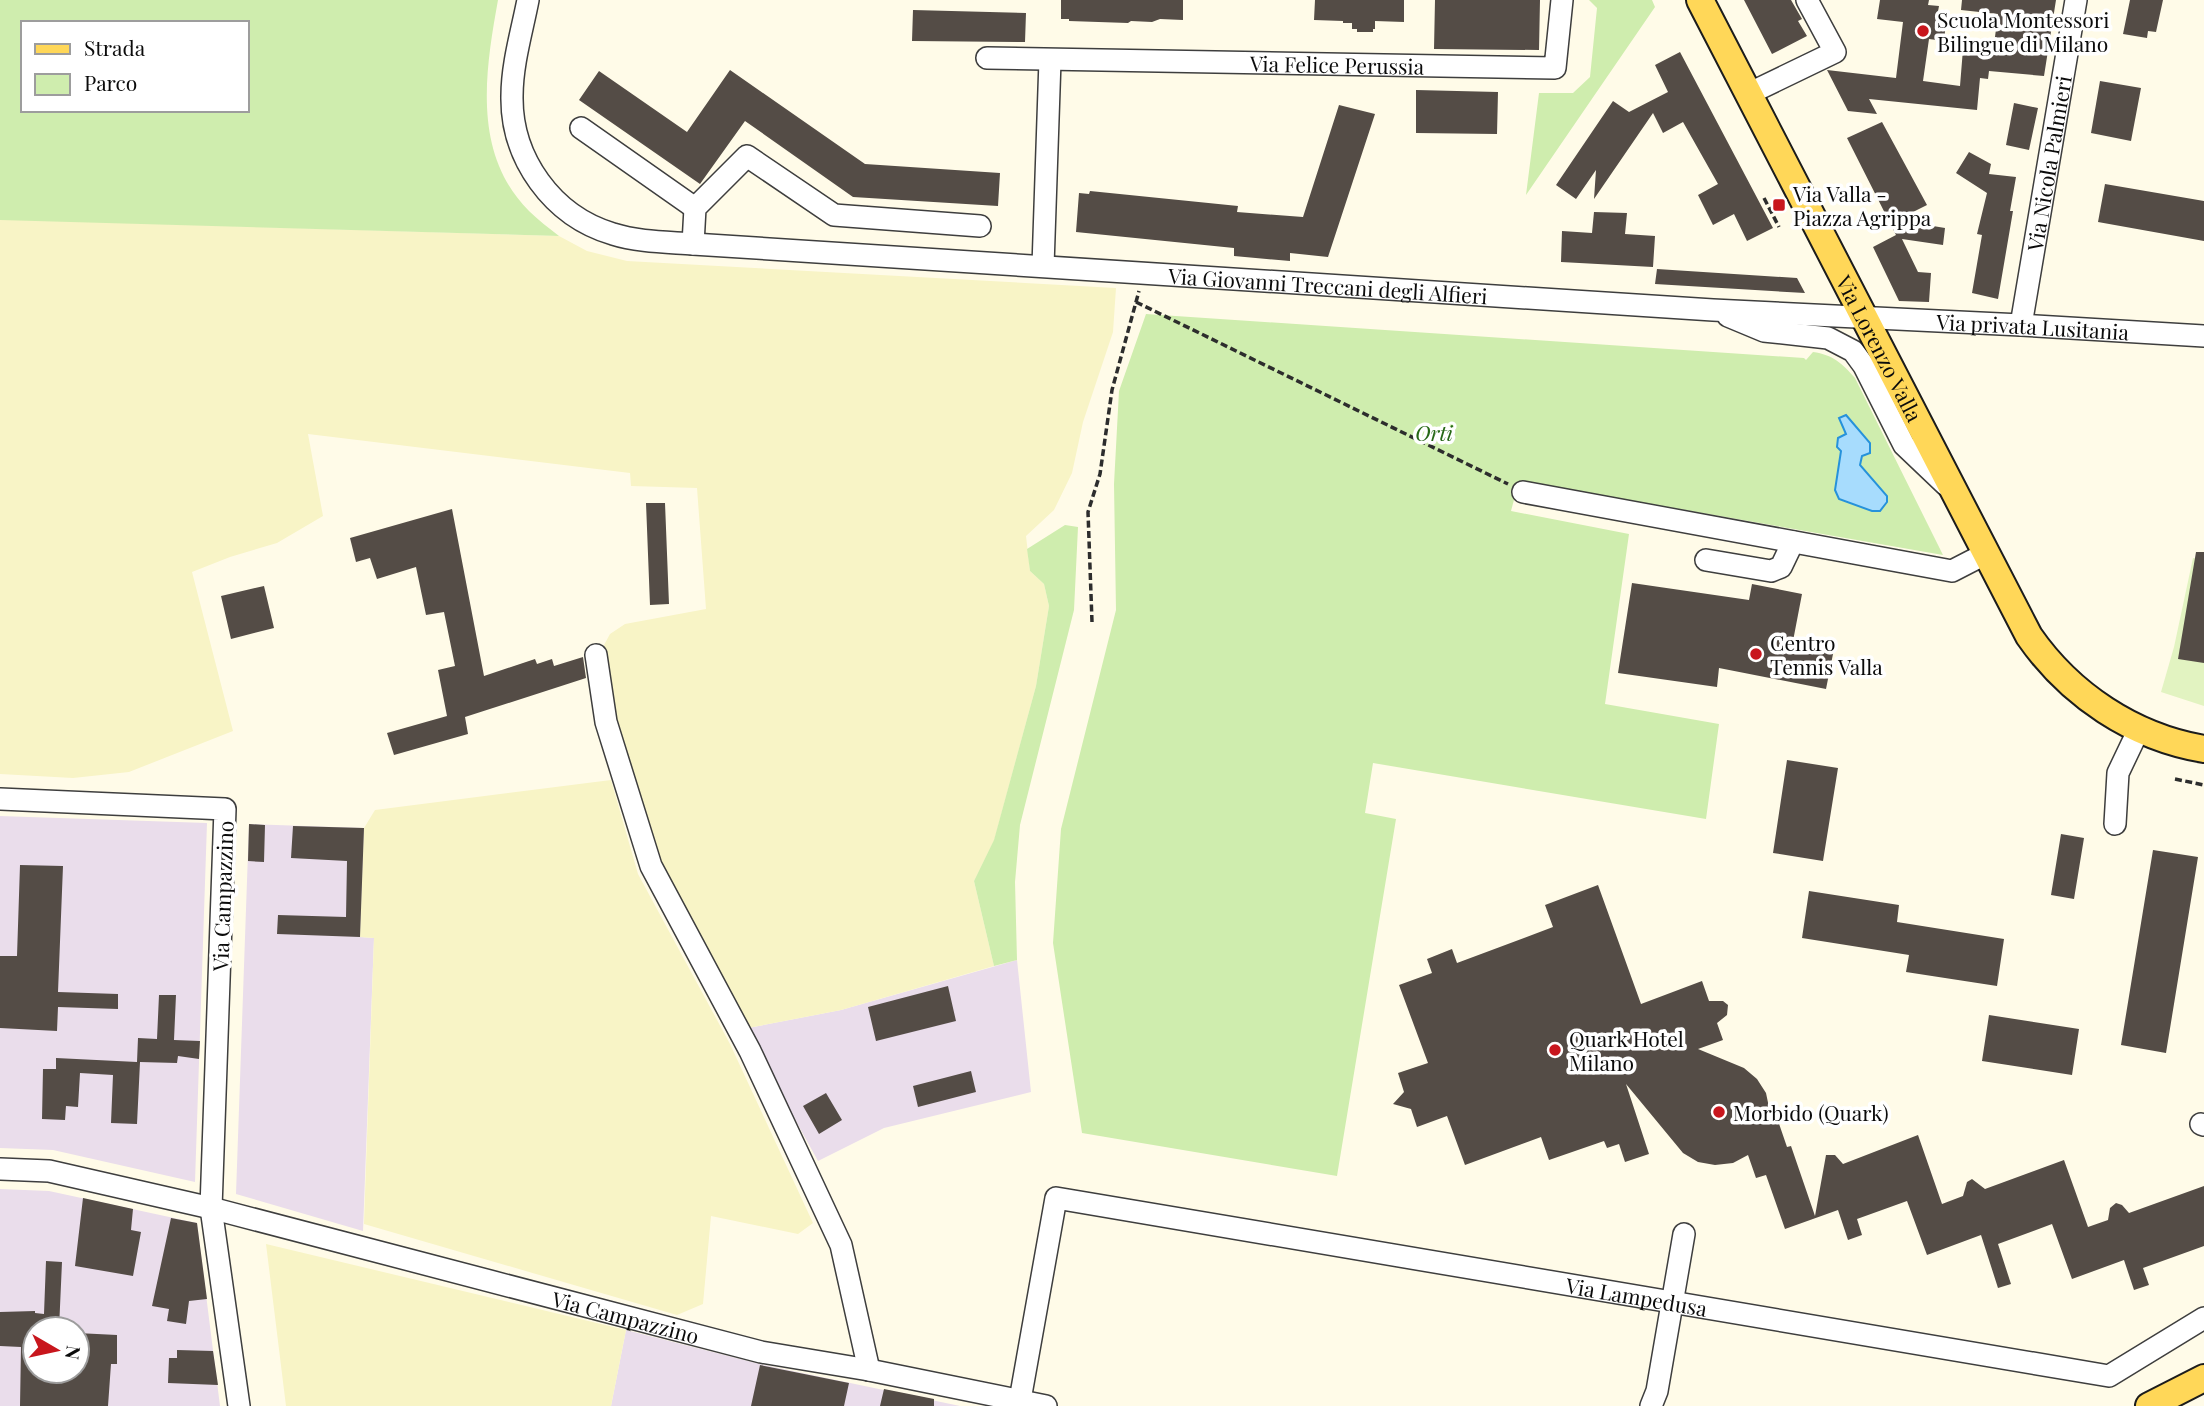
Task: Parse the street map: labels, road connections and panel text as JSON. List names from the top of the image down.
{
  "streets": {
    "main road": ["Via Lorenzo Valla"],
    "street": [
      "Via Felice Perussia",
      "Via Nicola Palmieri",
      "Via Giovanni Treccani degli Alfieri",
      "Via privata Lusitania",
      "Via Campazzino",
      "Via Lampedusa"
    ]
  },
  "crossings": [
    ["Via Nicola Palmieri", "Via privata Lusitania"],
    ["Via Giovanni Treccani degli Alfieri", "Via privata Lusitania"],
    ["Via Giovanni Treccani degli Alfieri", "Via Lorenzo Valla"],
    ["Via privata Lusitania", "Via Lorenzo Valla"],
    ["Via Campazzino", "Via Lampedusa"]
  ],
  "parks": ["Orti"],
  "places": {
    "other": [
      "Scuola Montessori Bilingue di Milano",
      "Centro Tennis Valla",
      "Quark Hotel Milano",
      "Morbido (Quark)"
    ],
    "transit": ["Via Valla - Piazza Agrippa"]
  },
  "legend": ["Strada", "Parco"],
  "north": "right"
}
